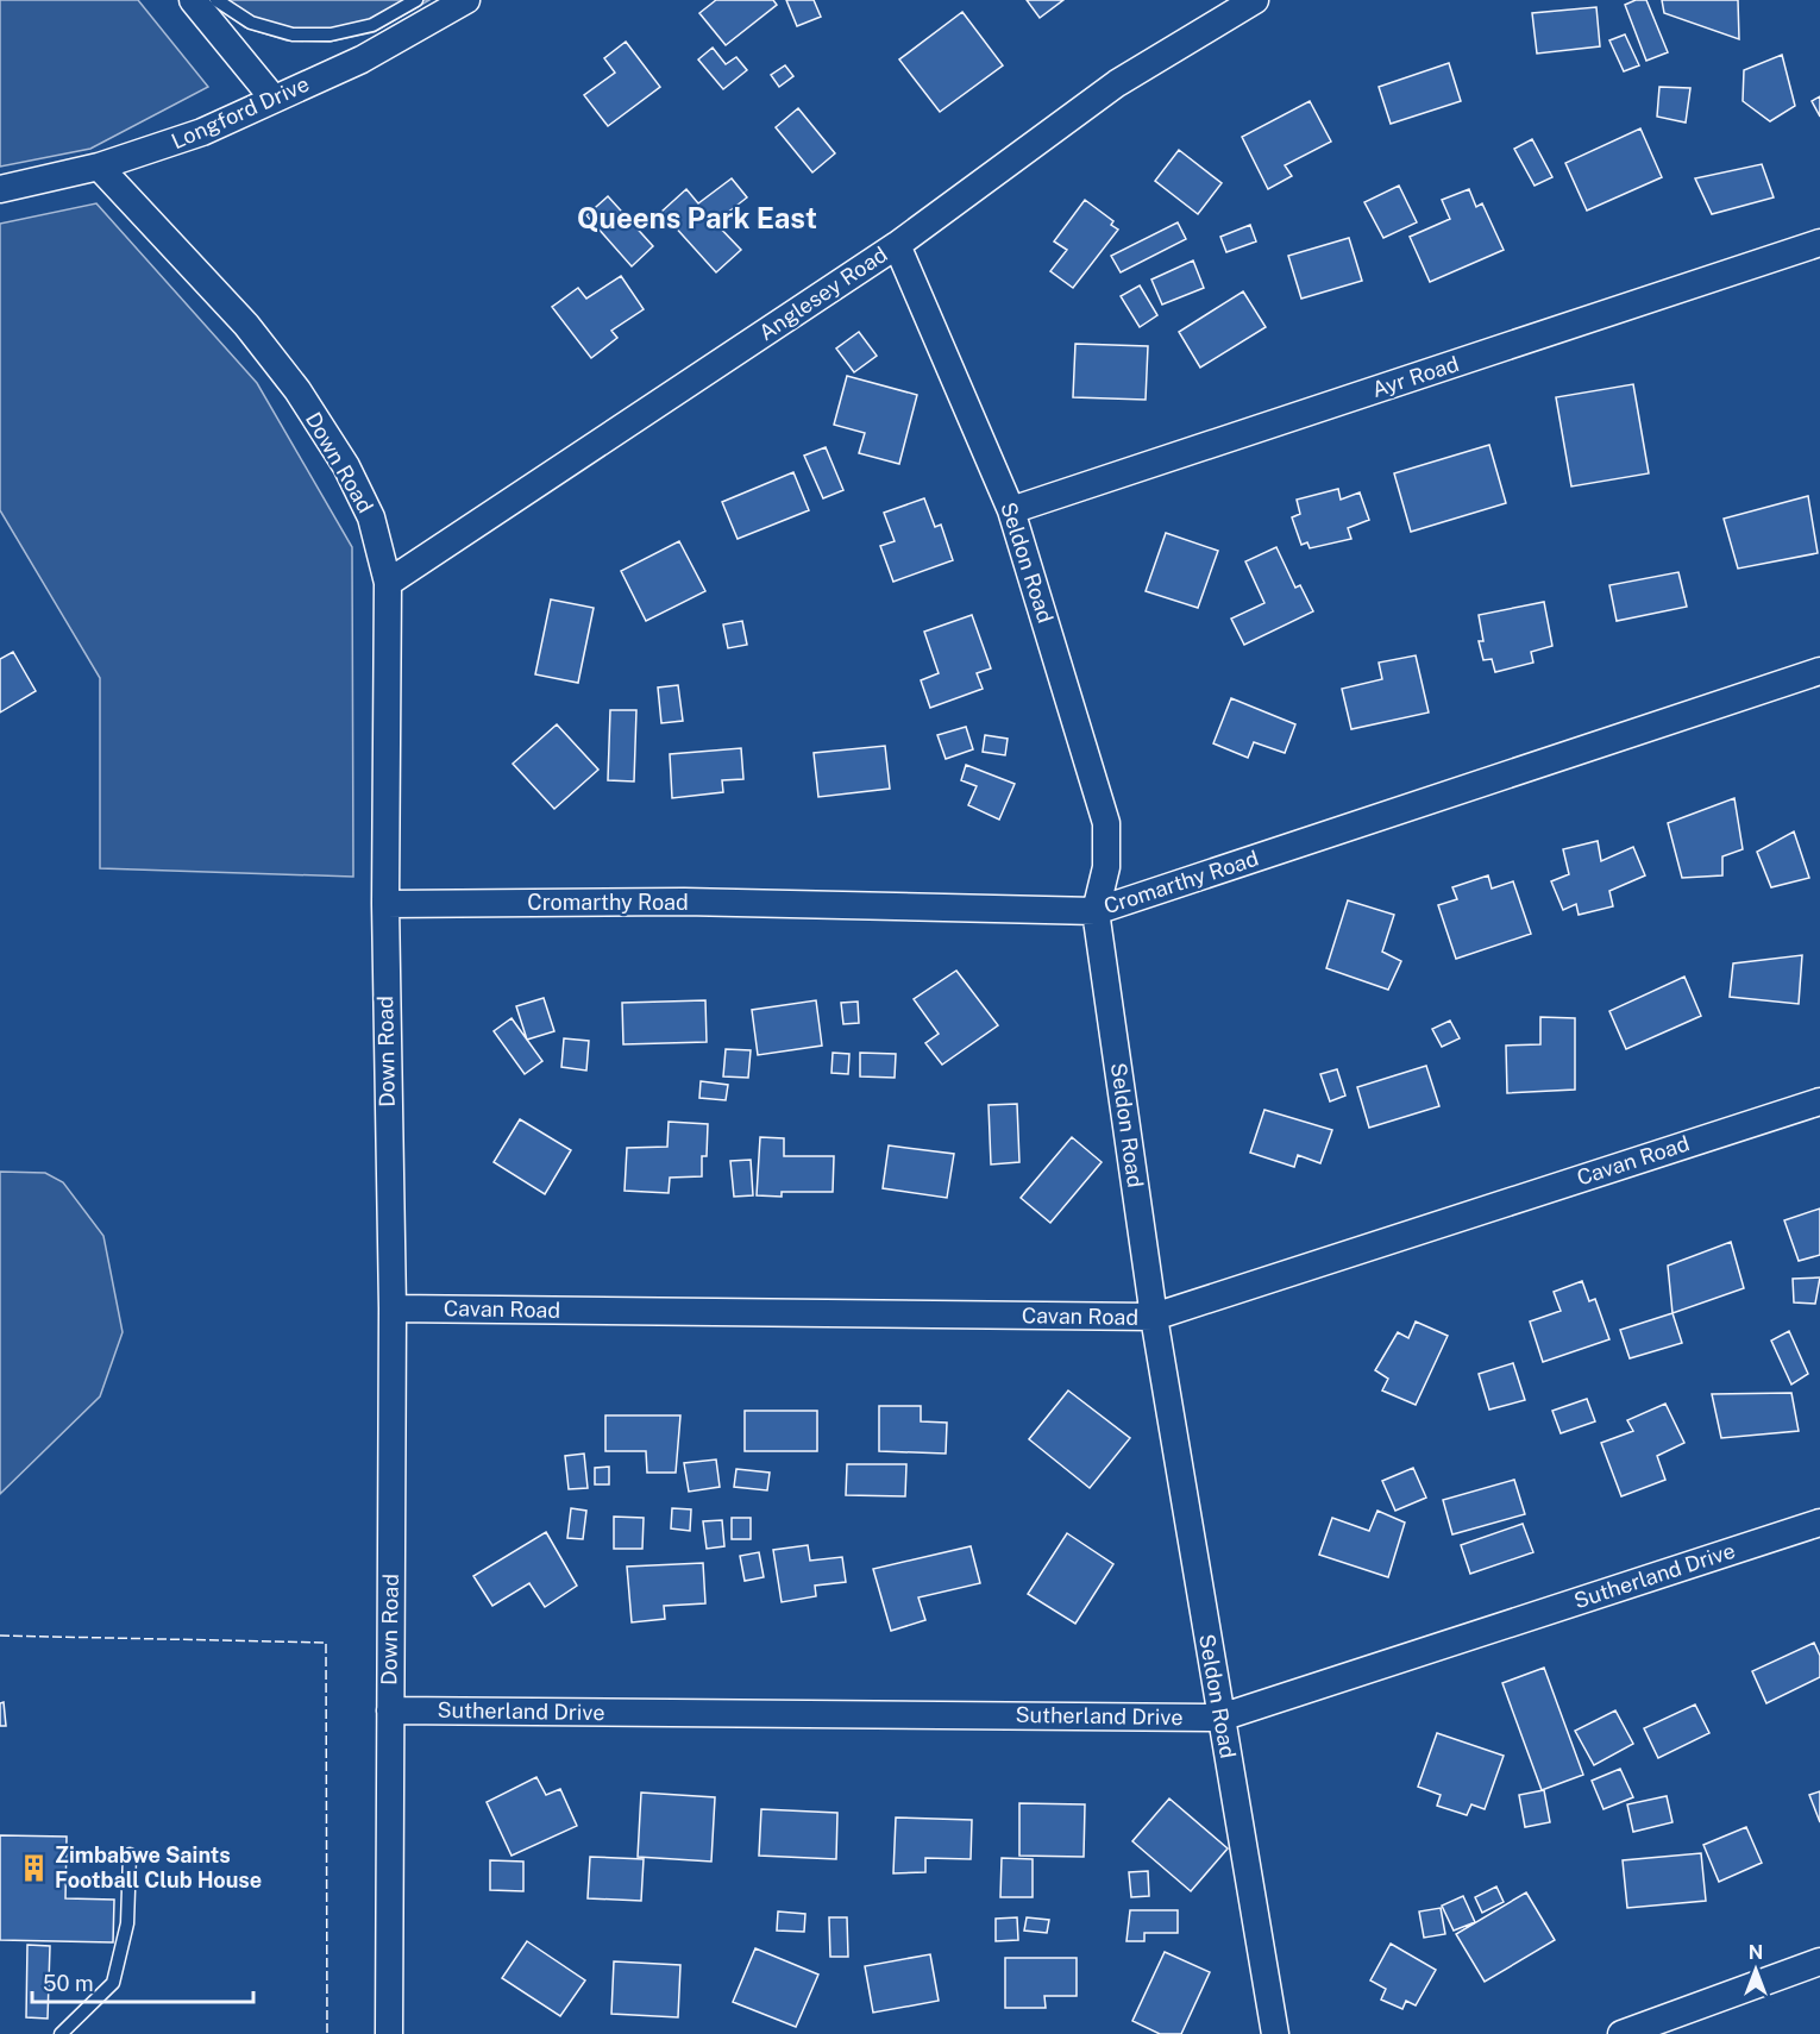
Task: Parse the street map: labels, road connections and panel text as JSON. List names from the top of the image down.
{
  "streets": {
    "street": [
      "Longford Drive",
      "Anglesey Road",
      "Ayr Road",
      "Down Road",
      "Seldon Road",
      "Cromarthy Road",
      "Cavan Road",
      "Sutherland Drive"
    ]
  },
  "crossings": [
    ["Longford Drive", "Down Road"],
    ["Anglesey Road", "Down Road"],
    ["Anglesey Road", "Seldon Road"],
    ["Ayr Road", "Seldon Road"],
    ["Down Road", "Cromarthy Road"],
    ["Down Road", "Cavan Road"],
    ["Down Road", "Sutherland Drive"],
    ["Seldon Road", "Cromarthy Road"],
    ["Seldon Road", "Cavan Road"],
    ["Seldon Road", "Sutherland Drive"]
  ],
  "districts": ["Queens Park East"],
  "places": {
    "building": ["Zimbabwe Saints Football Club House"]
  },
  "scale_bar": "50 m",
  "north": "top"
}
